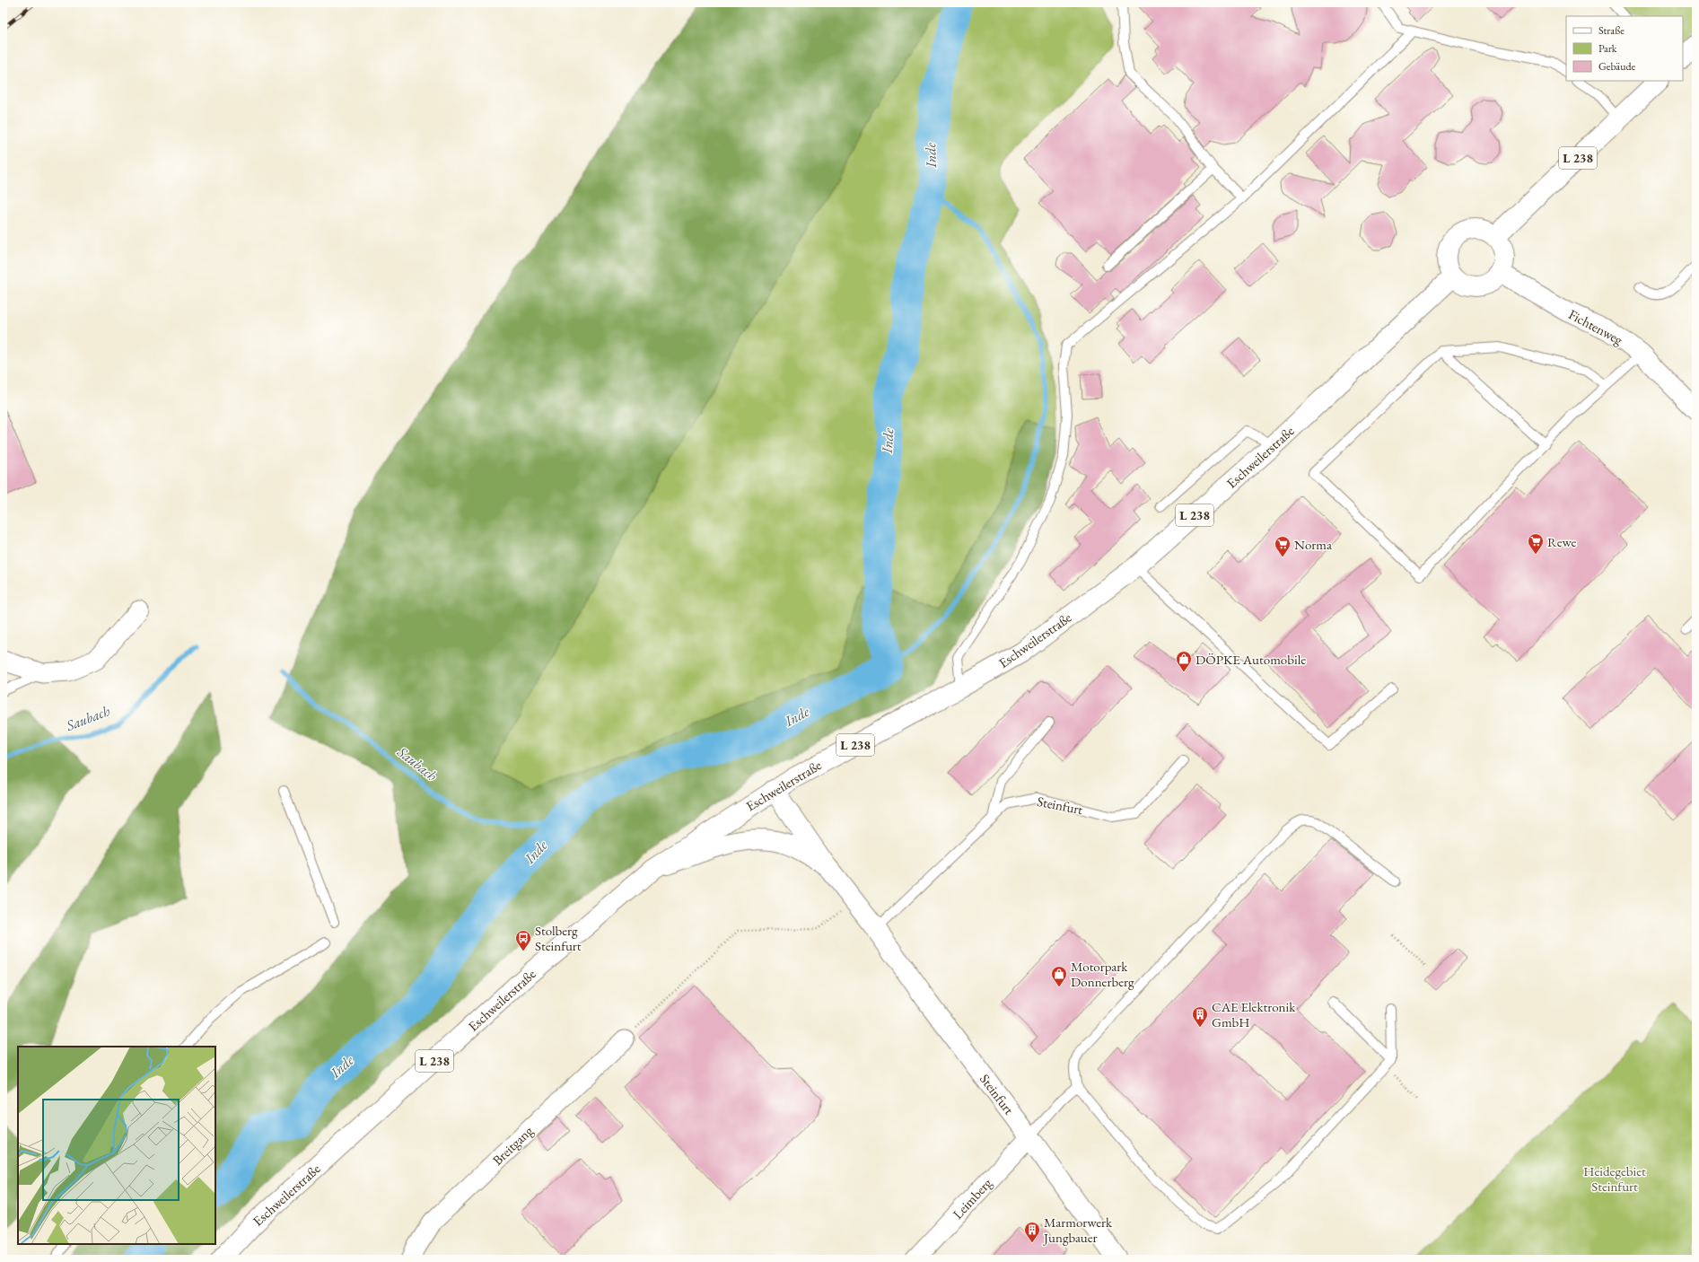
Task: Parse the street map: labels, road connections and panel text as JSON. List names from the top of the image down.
{
  "streets": {
    "main road": ["L 238", "Eschweilerstraße", "Steinfurt"],
    "street": ["Fichtenweg", "Breitgang", "Leimberg"]
  },
  "crossings": [
    ["L 238", "Fichtenweg"],
    ["L 238", "Eschweilerstraße"],
    ["Fichtenweg", "Eschweilerstraße"],
    ["Eschweilerstraße", "Steinfurt"],
    ["Steinfurt", "Leimberg"]
  ],
  "water": ["Inde", "Saubach"],
  "parks": ["Heidegebiet Steinfurt"],
  "places": {
    "supermarket": ["Rewe", "Norma"],
    "shop": ["DÖPKE Automobile", "Motorpark Donnerberg"],
    "bus stop": ["Stolberg Steinfurt"],
    "building": ["CAE Elektronik GmbH", "Marmorwerk Jungbauer"]
  },
  "legend": ["Straße", "Park", "Gebäude"]
}
